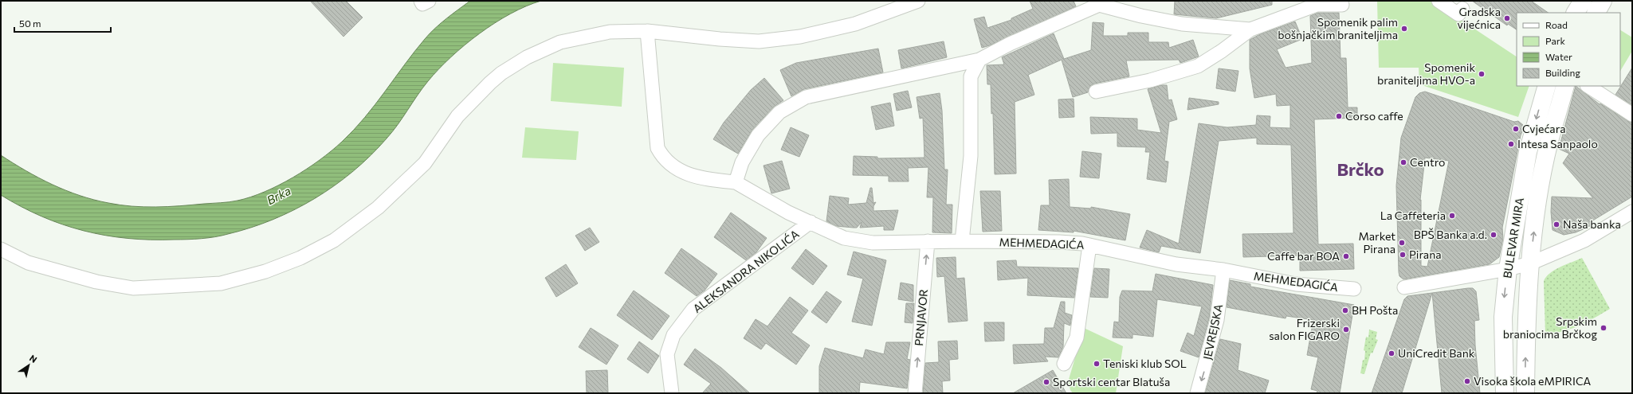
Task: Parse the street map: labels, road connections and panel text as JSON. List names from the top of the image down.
{
  "streets": {
    "main road": ["BULEVAR MIRA"],
    "street": [
      "MEHMEDAGIĆA",
      "ALEKSANDRA NIKOLIĆA",
      "PRNJAVOR",
      "JEVREJSKA"
    ]
  },
  "crossings": [
    ["MEHMEDAGIĆA", "ALEKSANDRA NIKOLIĆA"],
    ["MEHMEDAGIĆA", "PRNJAVOR"],
    ["MEHMEDAGIĆA", "JEVREJSKA"]
  ],
  "one_way": ["PRNJAVOR", "JEVREJSKA"],
  "districts": ["Brčko"],
  "water": ["Brka"],
  "places": [
    "Gradska vijećnica",
    "Spomenik palim bošnjačkim braniteljima",
    "Spomenik braniteljima HVO-a",
    "Corso caffe",
    "Cvjećara",
    "Intesa Sanpaolo",
    "Centro",
    "La Caffeteria",
    "Naša banka",
    "BPŠ Banka a.d.",
    "Market Pirana",
    "Pirana",
    "Caffe bar BOA",
    "BH Pošta",
    "Srpskim braniocima Brčkog",
    "Frizerski salon FIGARO",
    "UniCredit Bank",
    "Teniski klub SOL",
    "Visoka škola eMPIRICA",
    "Sportski centar Blatuša"
  ],
  "legend": [
    "Road",
    "Park",
    "Water",
    "Building"
  ],
  "scale_bar": "50 m",
  "north": "top right"
}
